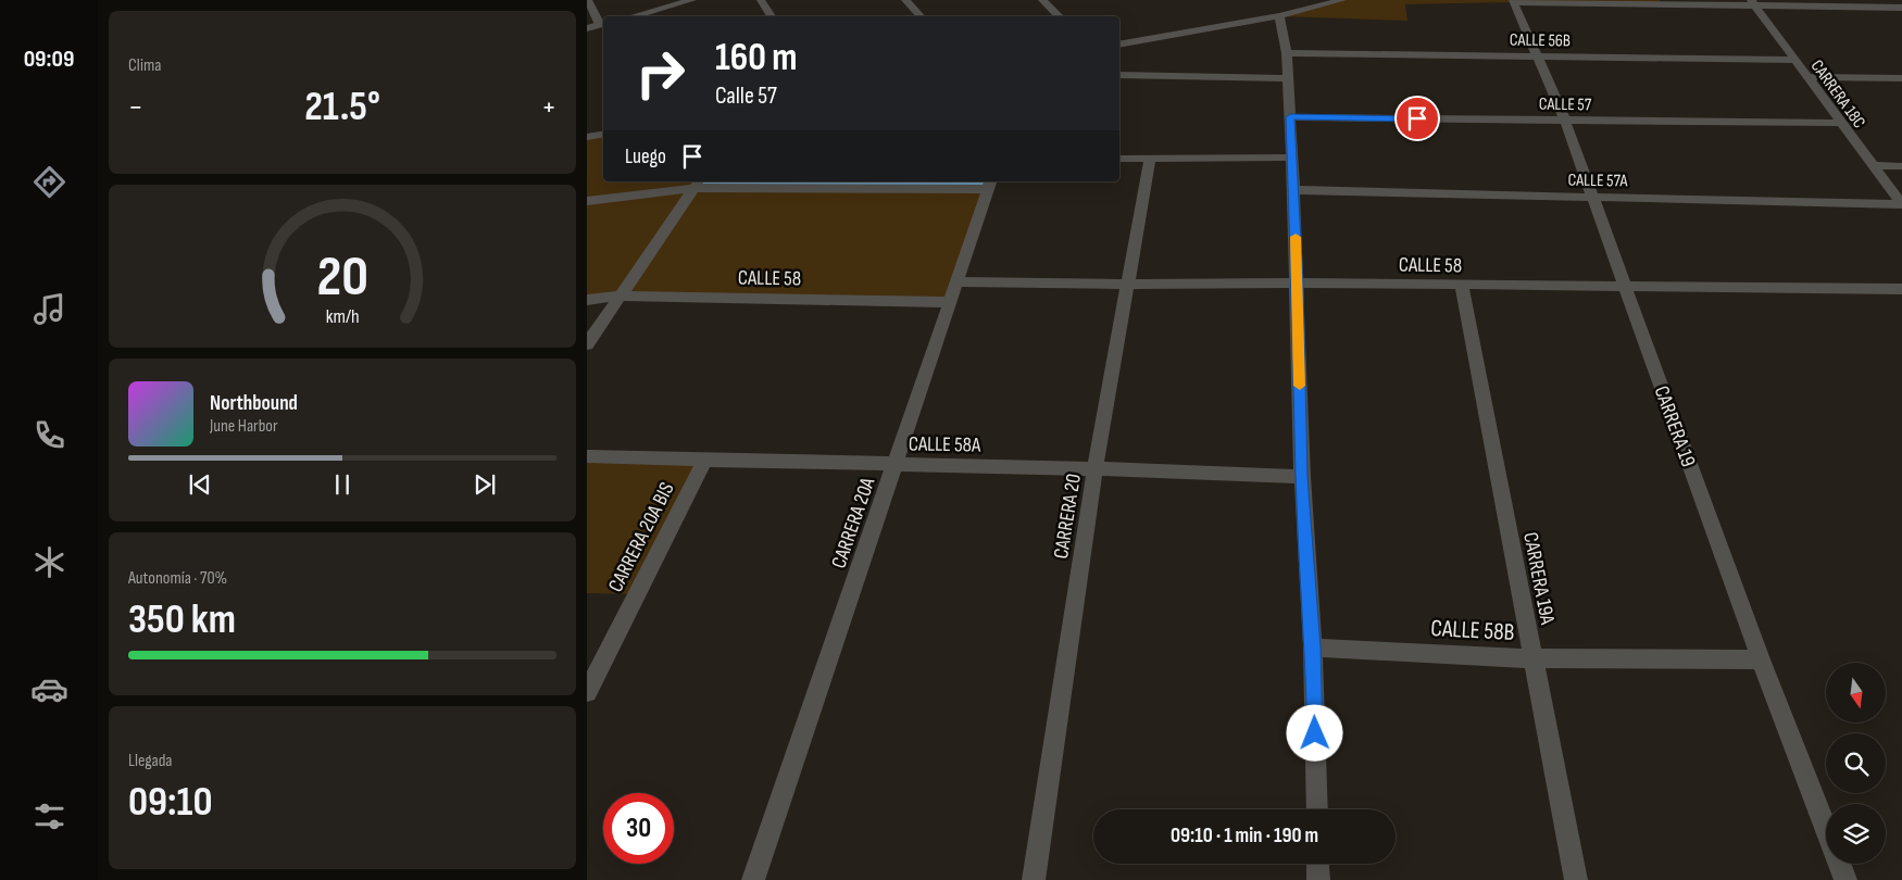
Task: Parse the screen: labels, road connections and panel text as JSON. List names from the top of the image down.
{
  "streets": {
    "street": [
      "CALLE 56B",
      "CARRERA 18C",
      "CALLE 57",
      "CALLE 57A",
      "CALLE 58",
      "CARRERA 19",
      "CALLE 58A",
      "CARRERA 20",
      "CARRERA 20A",
      "CARRERA 20A BIS",
      "CARRERA 19A",
      "CALLE 58B"
    ]
  },
  "crossings": [
    ["CALLE 56B", "CARRERA 18C"],
    ["CALLE 56B", "CARRERA 19"],
    ["CARRERA 18C", "CALLE 57"],
    ["CARRERA 18C", "CALLE 57A"],
    ["CALLE 57", "CARRERA 19"],
    ["CALLE 57A", "CARRERA 19"],
    ["CALLE 58", "CARRERA 19"],
    ["CALLE 58", "CARRERA 20"],
    ["CALLE 58", "CARRERA 20A"],
    ["CALLE 58", "CARRERA 19A"],
    ["CARRERA 19", "CALLE 58B"],
    ["CALLE 58A", "CARRERA 20"],
    ["CALLE 58A", "CARRERA 20A"],
    ["CALLE 58A", "CARRERA 20A BIS"],
    ["CARRERA 19A", "CALLE 58B"]
  ],
  "north": "bottom",
  "page": {
    "tabs": "09:09",
    "tile": [
      "Clima",
      ["Autonomía · 70%", "350 km"],
      ["Llegada", "09:10"]
    ],
    "turn": ["160 m", "Calle 57"],
    "heat": ["−", "21.5°", "+"],
    "then": "Luego",
    "song": ["Northbound", "June Harbor"],
    "limit": "30",
    "trip": "09:10 · 1 min · 190 m",
    "gauge": ["20", "km/h"]
  }
}
